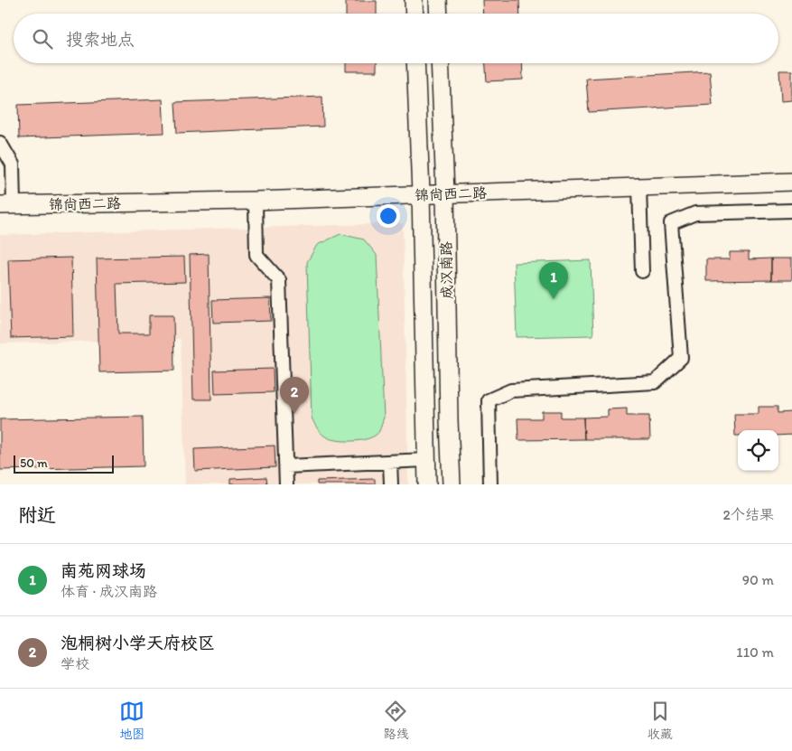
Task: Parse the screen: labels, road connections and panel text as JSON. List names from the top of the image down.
{
  "streets": {
    "main road": ["锦尚西二路", "成汉南路"]
  },
  "crossings": [
    ["锦尚西二路", "成汉南路"]
  ],
  "scale_bar": "50 m",
  "page": {
    "search": "搜索地点",
    "pins": ["1", "2"],
    "scale": "50 m",
    "heading": ["附近", "2个结果"],
    "list": [
      {
        "mark": "1",
        "name": "南苑网球场",
        "note": "体育 · 成汉南路",
        "value": "90 m"
      },
      {
        "mark": "2",
        "name": "泡桐树小学天府校区",
        "note": "学校",
        "value": "110 m"
      }
    ],
    "nav": ["地图", "路线", "收藏"]
  }
}
